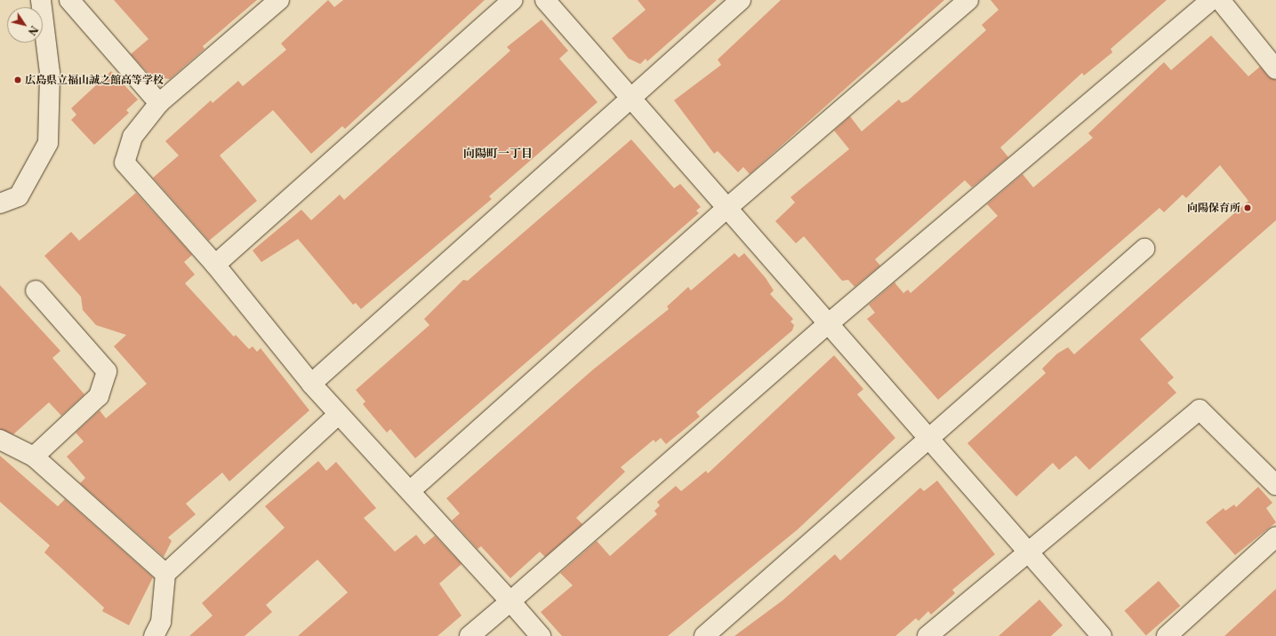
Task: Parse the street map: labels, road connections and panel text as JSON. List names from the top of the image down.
{
  "districts": ["向陽町一丁目"],
  "places": ["広島県立福山誠之館高等学校", "向陽保育所"],
  "north": "bottom right"
}
